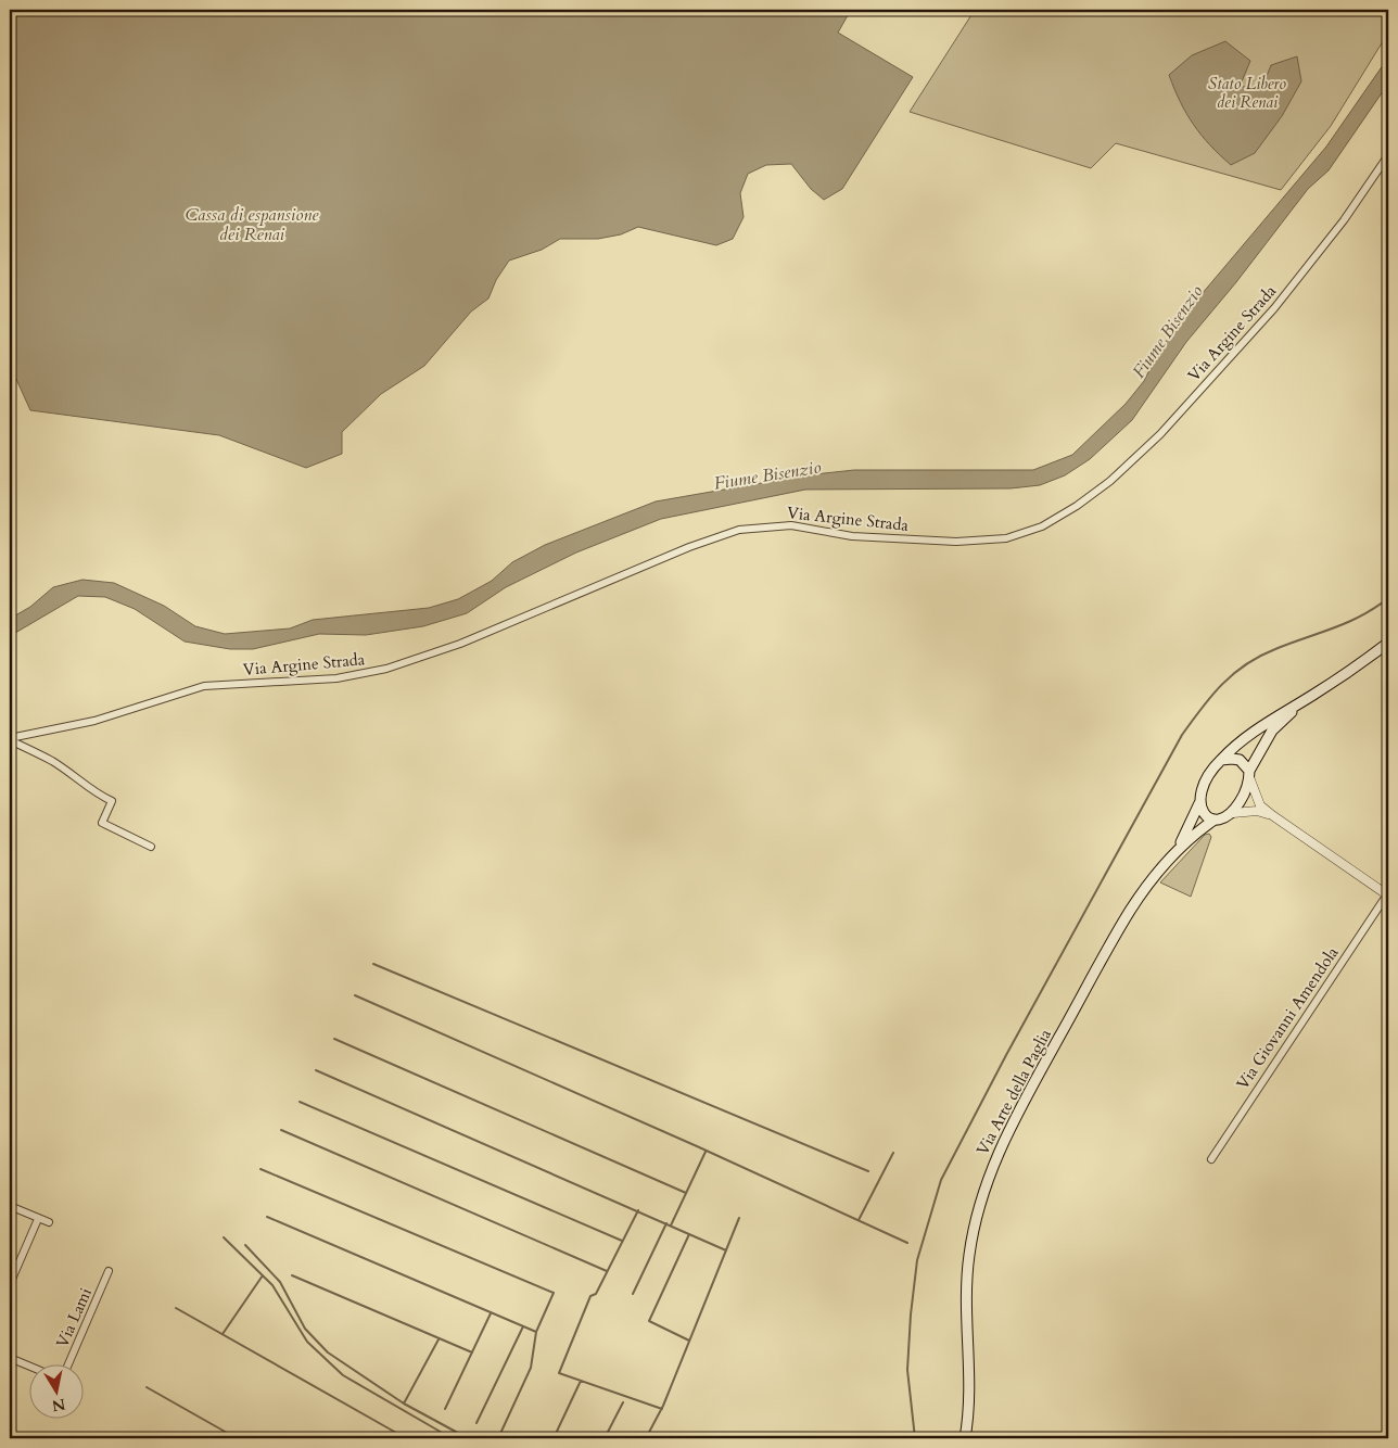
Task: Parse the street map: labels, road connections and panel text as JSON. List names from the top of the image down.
{
  "streets": {
    "main road": ["Via Arte della Paglia"],
    "street": ["Via Argine Strada", "Via Giovanni Amendola", "Via Lami"]
  },
  "crossings": [
    ["Via Giovanni Amendola", "Via Arte della Paglia"]
  ],
  "water": ["Cassa di espansione dei Renai", "Fiume Bisenzio"],
  "parks": ["Stato Libero dei Renai"],
  "north": "bottom"
}
